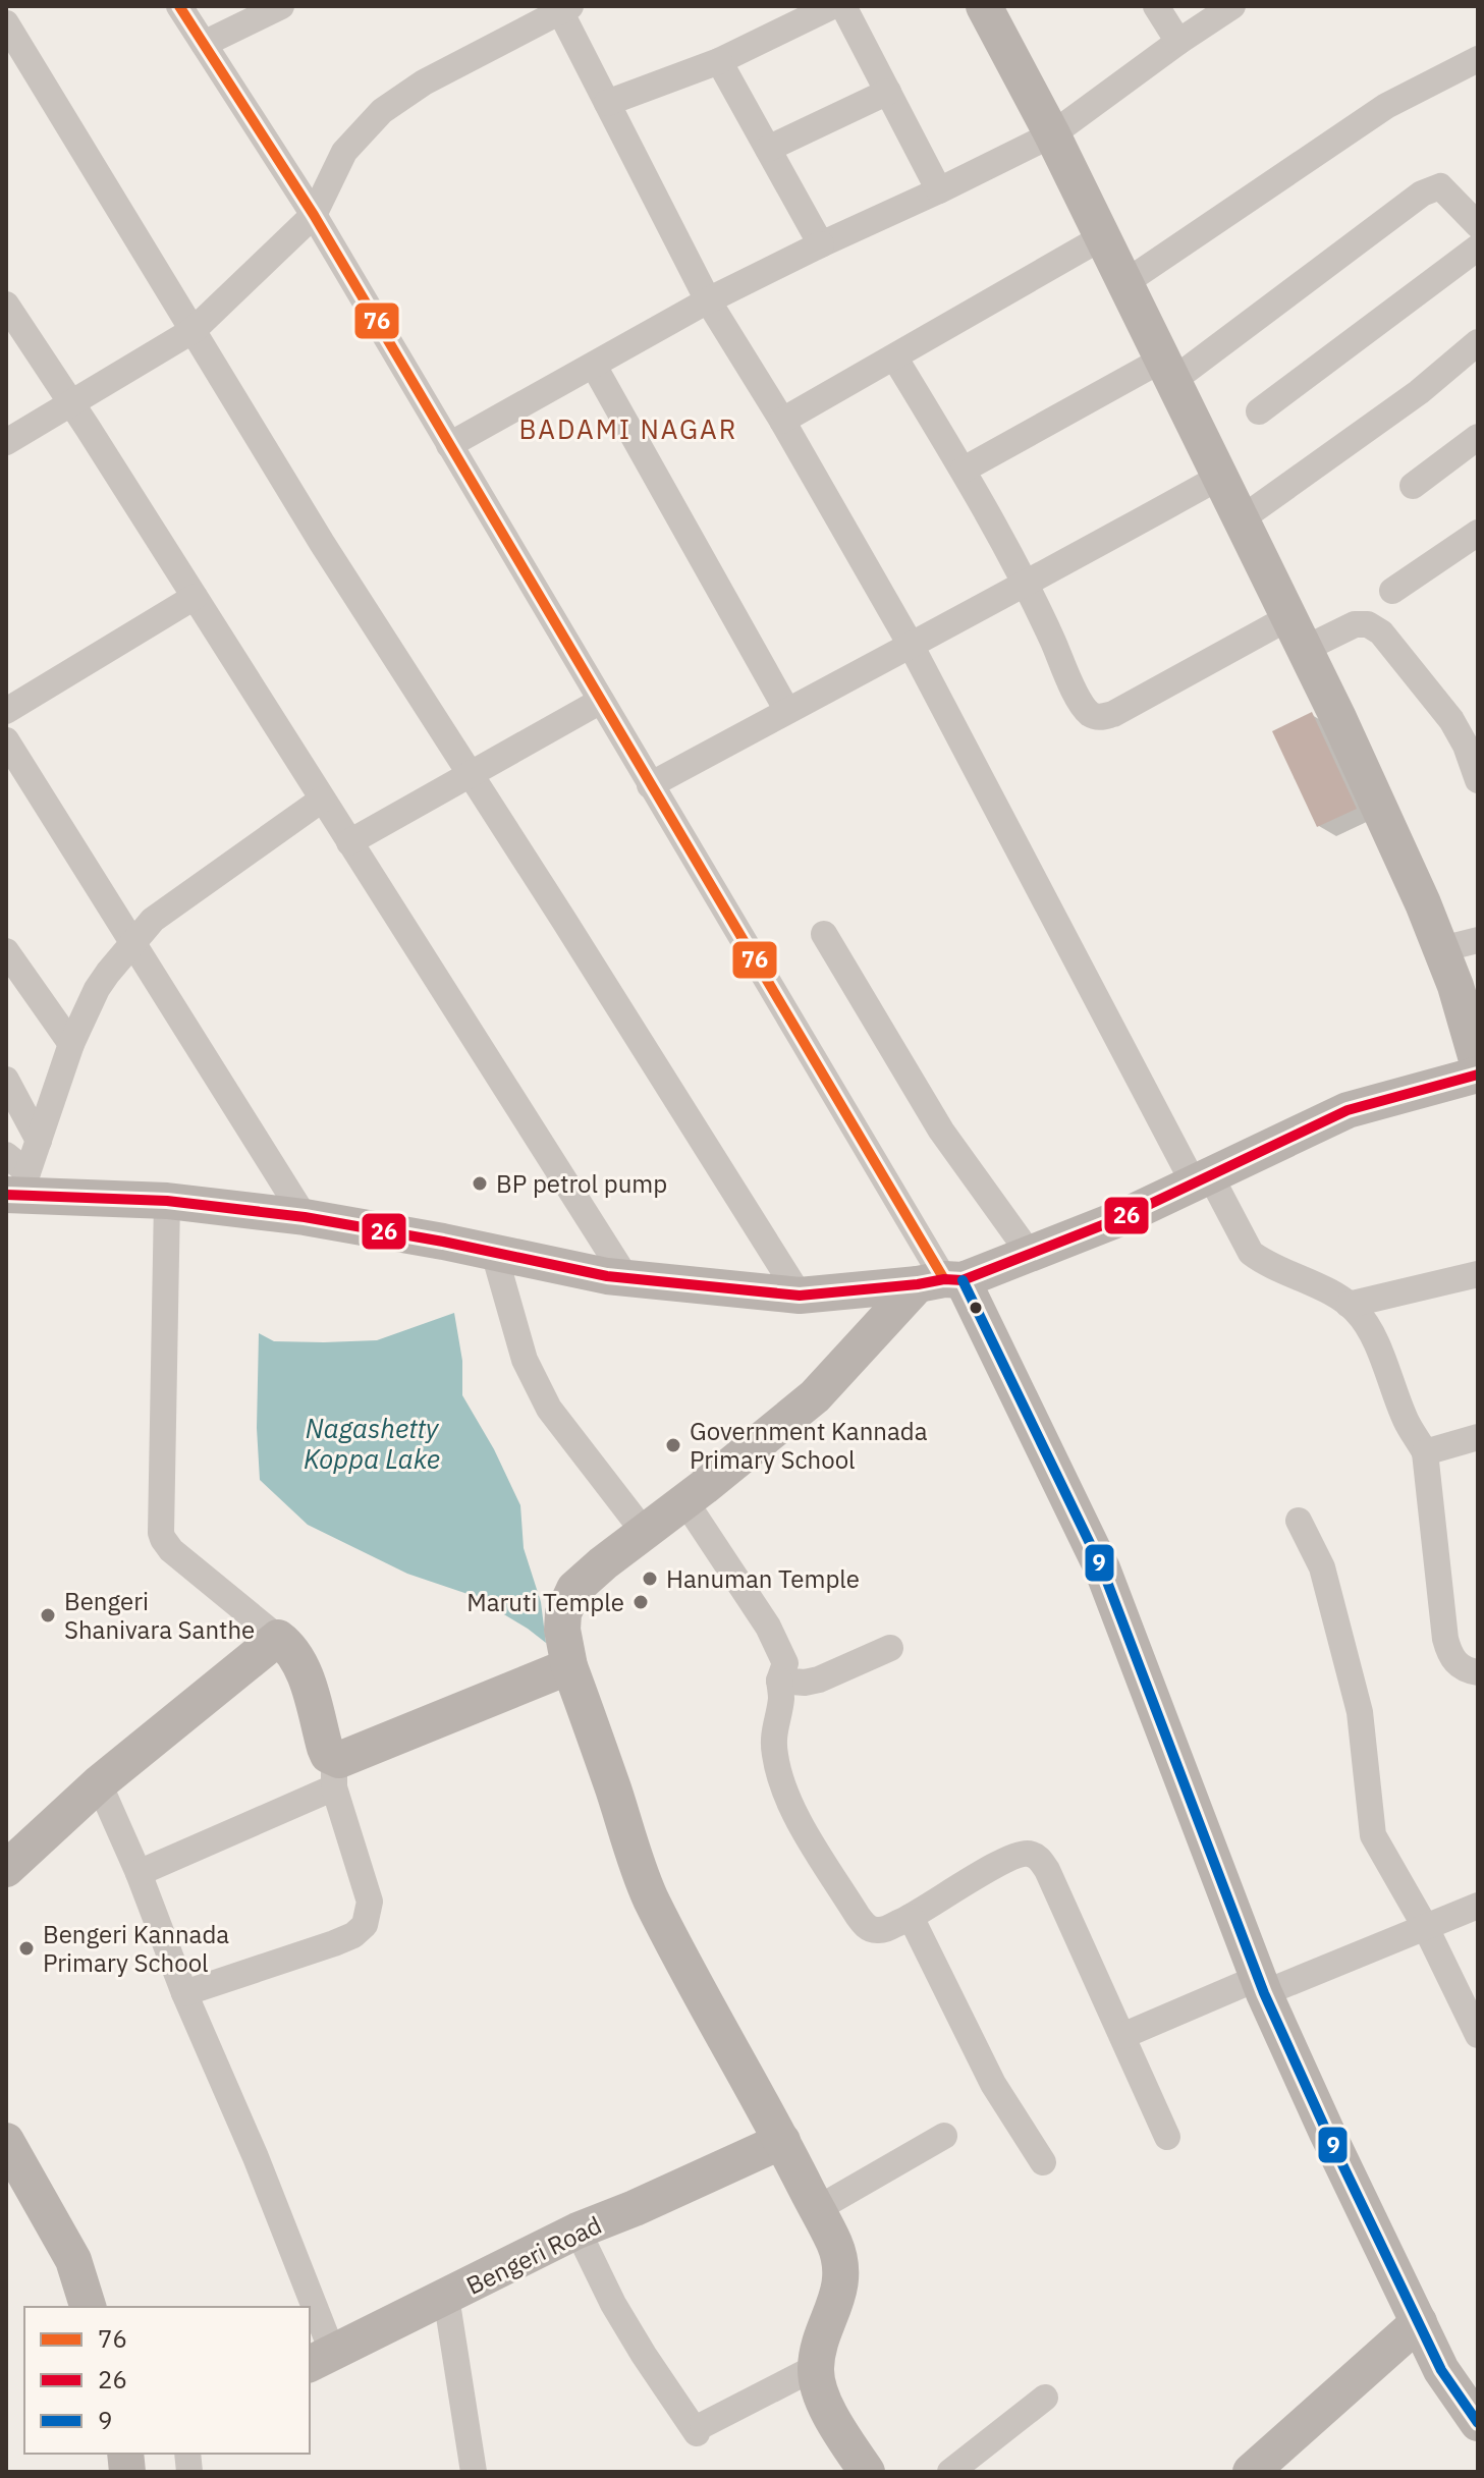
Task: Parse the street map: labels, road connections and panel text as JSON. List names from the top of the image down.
{
  "streets": {
    "street": ["Bengeri Road"]
  },
  "districts": ["BADAMI NAGAR"],
  "water": ["Nagashetty Koppa Lake"],
  "places": [
    "BP petrol pump",
    "Government Kannada Primary School",
    "Hanuman Temple",
    "Maruti Temple",
    "Bengeri Shanivara Santhe",
    "Bengeri Kannada Primary School"
  ],
  "lines": ["transit line 76", "transit line 26", "transit line 9"],
  "legend": ["76", "26", "9"]
}
